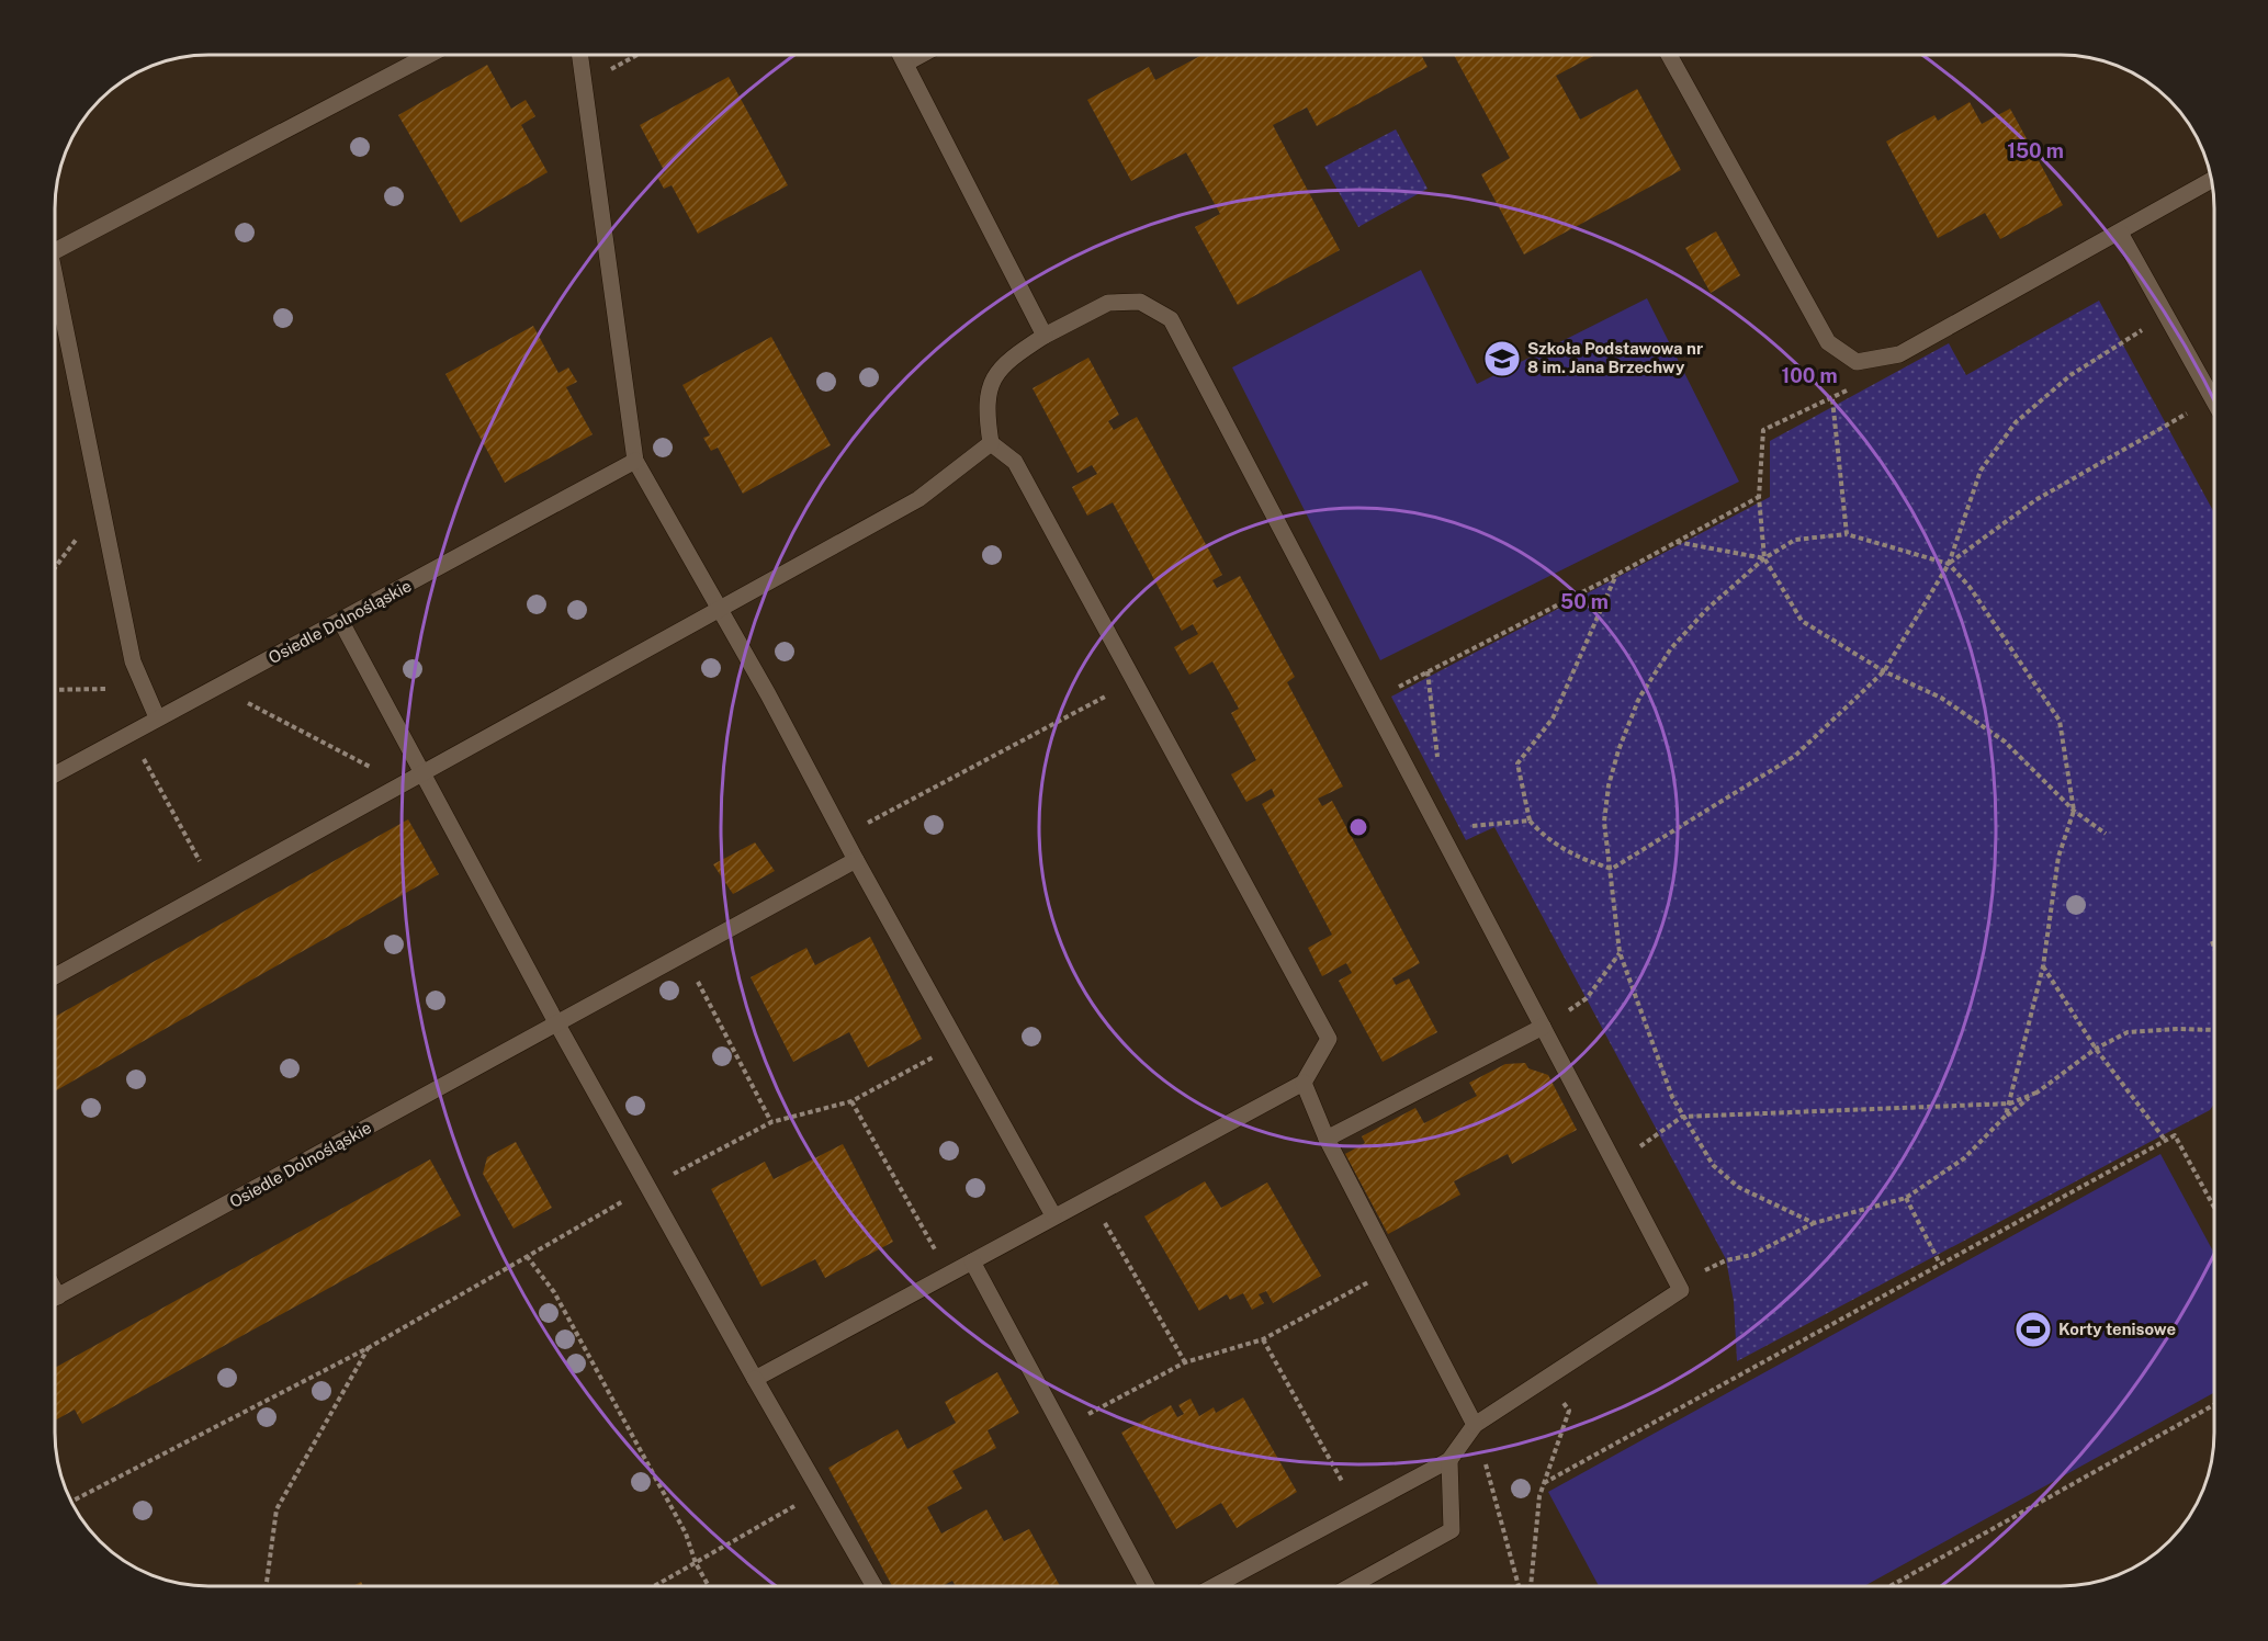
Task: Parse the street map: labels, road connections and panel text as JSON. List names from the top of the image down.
{
  "streets": {
    "street": ["Osiedle Dolnośląskie"]
  },
  "places": {
    "school or university": ["Szkoła Podstawowa nr 8 im. Jana Brzechwy"],
    "sports": ["Korty tenisowe"]
  },
  "rings": ["150 m", "100 m", "50 m"]
}
